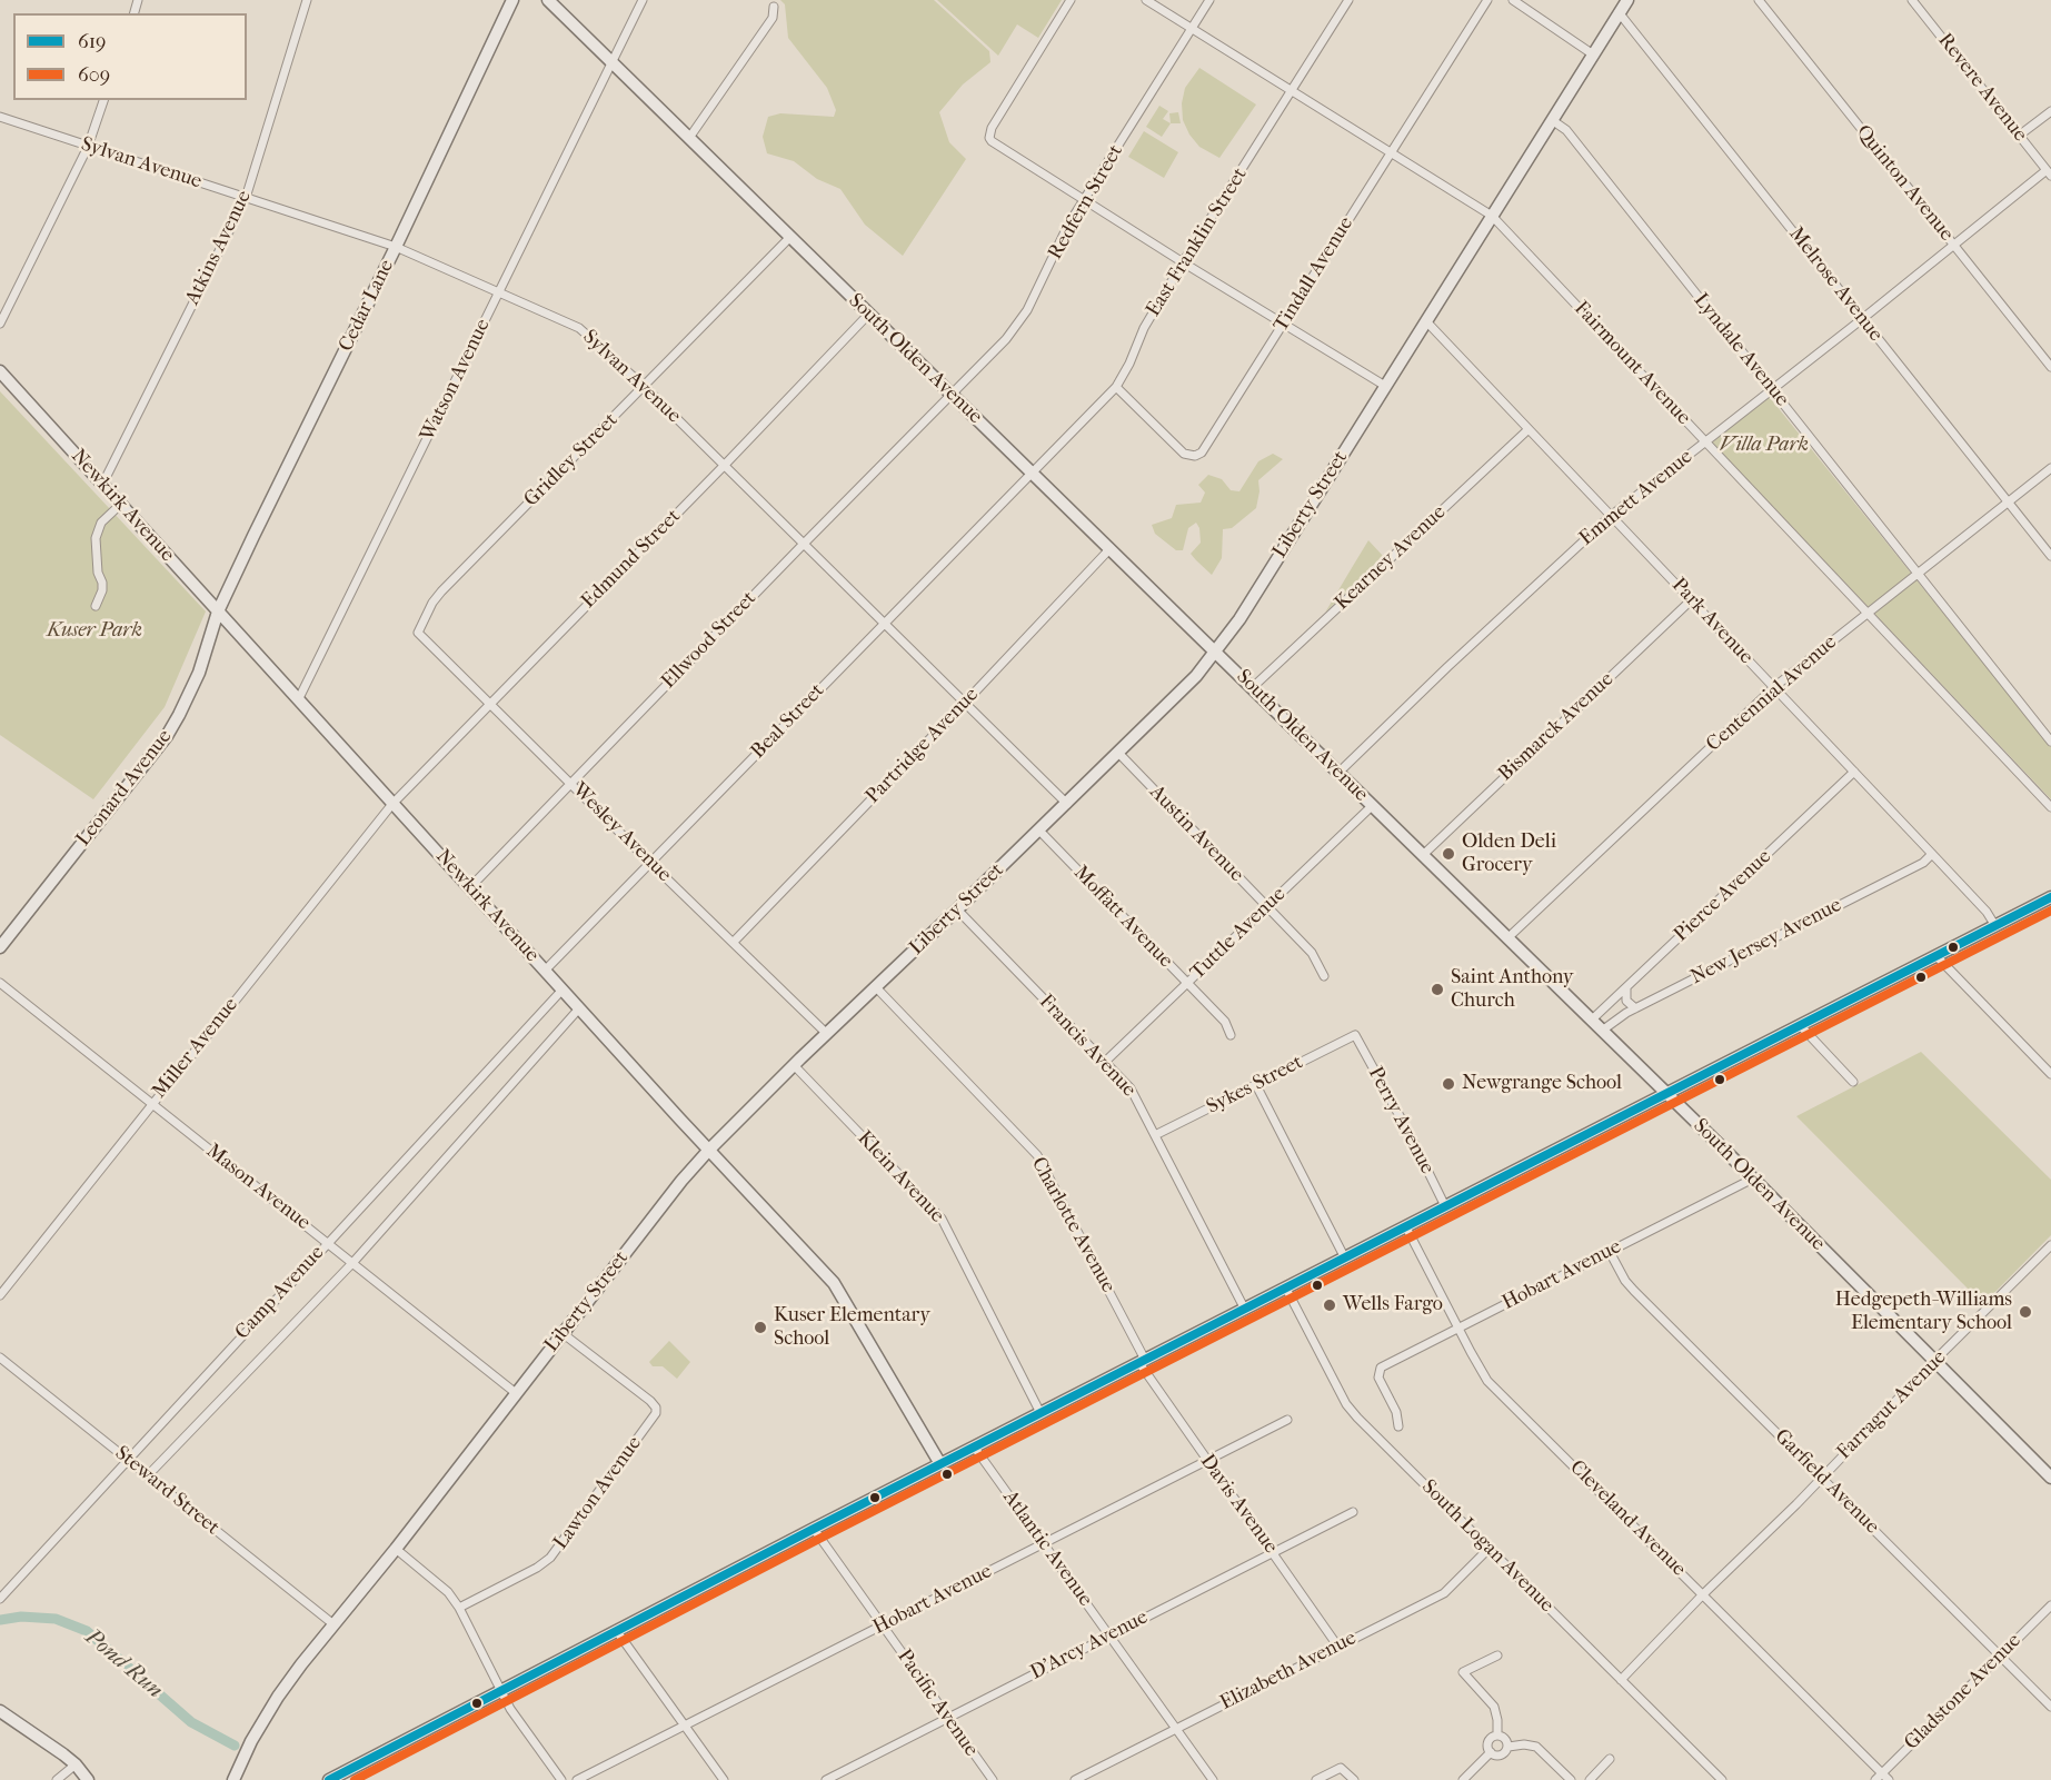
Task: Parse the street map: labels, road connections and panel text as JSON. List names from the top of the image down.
{
  "streets": {
    "street": [
      "Revere Avenue",
      "Sylvan Avenue",
      "Quinton Avenue",
      "Redfern Street",
      "East Franklin Street",
      "Atkins Avenue",
      "Tindall Avenue",
      "Melrose Avenue",
      "Cedar Lane",
      "Lyndale Avenue",
      "South Olden Avenue",
      "Fairmount Avenue",
      "Watson Avenue",
      "Gridley Street",
      "Emmett Avenue",
      "Liberty Street",
      "Newkirk Avenue",
      "Kearney Avenue",
      "Edmund Street",
      "Park Avenue",
      "Ellwood Street",
      "Centennial Avenue",
      "Beal Street",
      "Bismarck Avenue",
      "Partridge Avenue",
      "Leonard Avenue",
      "Wesley Avenue",
      "Austin Avenue",
      "Pierce Avenue",
      "Moffatt Avenue",
      "Tuttle Avenue",
      "New Jersey Avenue",
      "Francis Avenue",
      "Miller Avenue",
      "Sykes Street",
      "Perry Avenue",
      "Klein Avenue",
      "Mason Avenue",
      "Charlotte Avenue",
      "Hobart Avenue",
      "Camp Avenue",
      "Farragut Avenue",
      "Garfield Avenue",
      "Steward Street",
      "Lawton Avenue",
      "Davis Avenue",
      "Cleveland Avenue",
      "South Logan Avenue",
      "Atlantic Avenue",
      "D'Arcy Avenue",
      "Elizabeth Avenue",
      "Gladstone Avenue",
      "Pacific Avenue"
    ]
  },
  "crossings": [
    ["Revere Avenue", "Emmett Avenue"],
    ["Sylvan Avenue", "Atkins Avenue"],
    ["Sylvan Avenue", "Cedar Lane"],
    ["Sylvan Avenue", "Watson Avenue"],
    ["Sylvan Avenue", "Gridley Street"],
    ["Sylvan Avenue", "Liberty Street"],
    ["Sylvan Avenue", "Edmund Street"],
    ["Sylvan Avenue", "Ellwood Street"],
    ["Sylvan Avenue", "Beal Street"],
    ["Sylvan Avenue", "Partridge Avenue"],
    ["Quinton Avenue", "Emmett Avenue"],
    ["Redfern Street", "South Olden Avenue"],
    ["Redfern Street", "Fairmount Avenue"],
    ["Redfern Street", "Ellwood Street"],
    ["East Franklin Street", "Tindall Avenue"],
    ["East Franklin Street", "South Olden Avenue"],
    ["East Franklin Street", "Fairmount Avenue"],
    ["East Franklin Street", "Beal Street"],
    ["Atkins Avenue", "Newkirk Avenue"],
    ["Tindall Avenue", "Fairmount Avenue"],
    ["Melrose Avenue", "Emmett Avenue"],
    ["Melrose Avenue", "Liberty Street"],
    ["Melrose Avenue", "Centennial Avenue"],
    ["Cedar Lane", "Newkirk Avenue"],
    ["Cedar Lane", "Leonard Avenue"],
    ["Lyndale Avenue", "Emmett Avenue"],
    ["Lyndale Avenue", "Liberty Street"],
    ["Lyndale Avenue", "Centennial Avenue"],
    ["South Olden Avenue", "Watson Avenue"],
    ["South Olden Avenue", "Gridley Street"],
    ["South Olden Avenue", "Emmett Avenue"],
    ["South Olden Avenue", "Liberty Street"],
    ["South Olden Avenue", "Kearney Avenue"],
    ["South Olden Avenue", "Edmund Street"],
    ["South Olden Avenue", "Ellwood Street"],
    ["South Olden Avenue", "Centennial Avenue"],
    ["South Olden Avenue", "Beal Street"],
    ["South Olden Avenue", "Bismarck Avenue"],
    ["South Olden Avenue", "Partridge Avenue"],
    ["South Olden Avenue", "Pierce Avenue"],
    ["South Olden Avenue", "Tuttle Avenue"],
    ["South Olden Avenue", "New Jersey Avenue"],
    ["South Olden Avenue", "Hobart Avenue"],
    ["South Olden Avenue", "Farragut Avenue"],
    ["Fairmount Avenue", "Emmett Avenue"],
    ["Fairmount Avenue", "Liberty Street"],
    ["Fairmount Avenue", "Centennial Avenue"],
    ["Watson Avenue", "Newkirk Avenue"],
    ["Gridley Street", "Wesley Avenue"],
    ["Emmett Avenue", "Park Avenue"],
    ["Liberty Street", "Newkirk Avenue"],
    ["Liberty Street", "Park Avenue"],
    ["Liberty Street", "Wesley Avenue"],
    ["Liberty Street", "Austin Avenue"],
    ["Liberty Street", "Moffatt Avenue"],
    ["Liberty Street", "Francis Avenue"],
    ["Liberty Street", "Klein Avenue"],
    ["Liberty Street", "Mason Avenue"],
    ["Liberty Street", "Charlotte Avenue"],
    ["Liberty Street", "Steward Street"],
    ["Liberty Street", "Lawton Avenue"],
    ["Newkirk Avenue", "Edmund Street"],
    ["Newkirk Avenue", "Ellwood Street"],
    ["Newkirk Avenue", "Beal Street"],
    ["Newkirk Avenue", "Leonard Avenue"],
    ["Newkirk Avenue", "Miller Avenue"],
    ["Newkirk Avenue", "Camp Avenue"],
    ["Kearney Avenue", "Park Avenue"],
    ["Edmund Street", "Wesley Avenue"],
    ["Edmund Street", "Miller Avenue"],
    ["Park Avenue", "Centennial Avenue"],
    ["Park Avenue", "Bismarck Avenue"],
    ["Park Avenue", "Pierce Avenue"],
    ["Park Avenue", "New Jersey Avenue"],
    ["Ellwood Street", "Wesley Avenue"],
    ["Beal Street", "Wesley Avenue"],
    ["Partridge Avenue", "Wesley Avenue"],
    ["Austin Avenue", "Tuttle Avenue"],
    ["Moffatt Avenue", "Tuttle Avenue"],
    ["Tuttle Avenue", "Francis Avenue"],
    ["Francis Avenue", "Sykes Street"],
    ["Miller Avenue", "Mason Avenue"],
    ["Sykes Street", "Perry Avenue"],
    ["Mason Avenue", "Camp Avenue"],
    ["Charlotte Avenue", "Davis Avenue"],
    ["Hobart Avenue", "Garfield Avenue"],
    ["Hobart Avenue", "Davis Avenue"],
    ["Hobart Avenue", "Cleveland Avenue"],
    ["Hobart Avenue", "Atlantic Avenue"],
    ["Hobart Avenue", "Pacific Avenue"],
    ["Camp Avenue", "Steward Street"],
    ["Farragut Avenue", "Garfield Avenue"],
    ["Farragut Avenue", "Cleveland Avenue"],
    ["Farragut Avenue", "South Logan Avenue"],
    ["Garfield Avenue", "Gladstone Avenue"],
    ["Davis Avenue", "D'Arcy Avenue"],
    ["Davis Avenue", "Elizabeth Avenue"],
    ["Cleveland Avenue", "Gladstone Avenue"],
    ["South Logan Avenue", "Elizabeth Avenue"],
    ["Atlantic Avenue", "D'Arcy Avenue"],
    ["Atlantic Avenue", "Elizabeth Avenue"],
    ["D'Arcy Avenue", "Pacific Avenue"]
  ],
  "water": ["Pond Run"],
  "parks": ["Villa Park", "Kuser Park"],
  "places": [
    "Olden Deli Grocery",
    "Saint Anthony Church",
    "Newgrange School",
    "Wells Fargo",
    "Hedgepeth-Williams Elementary School",
    "Kuser Elementary School"
  ],
  "lines": ["transit line 619", "transit line 609"],
  "legend": ["619", "609"]
}
